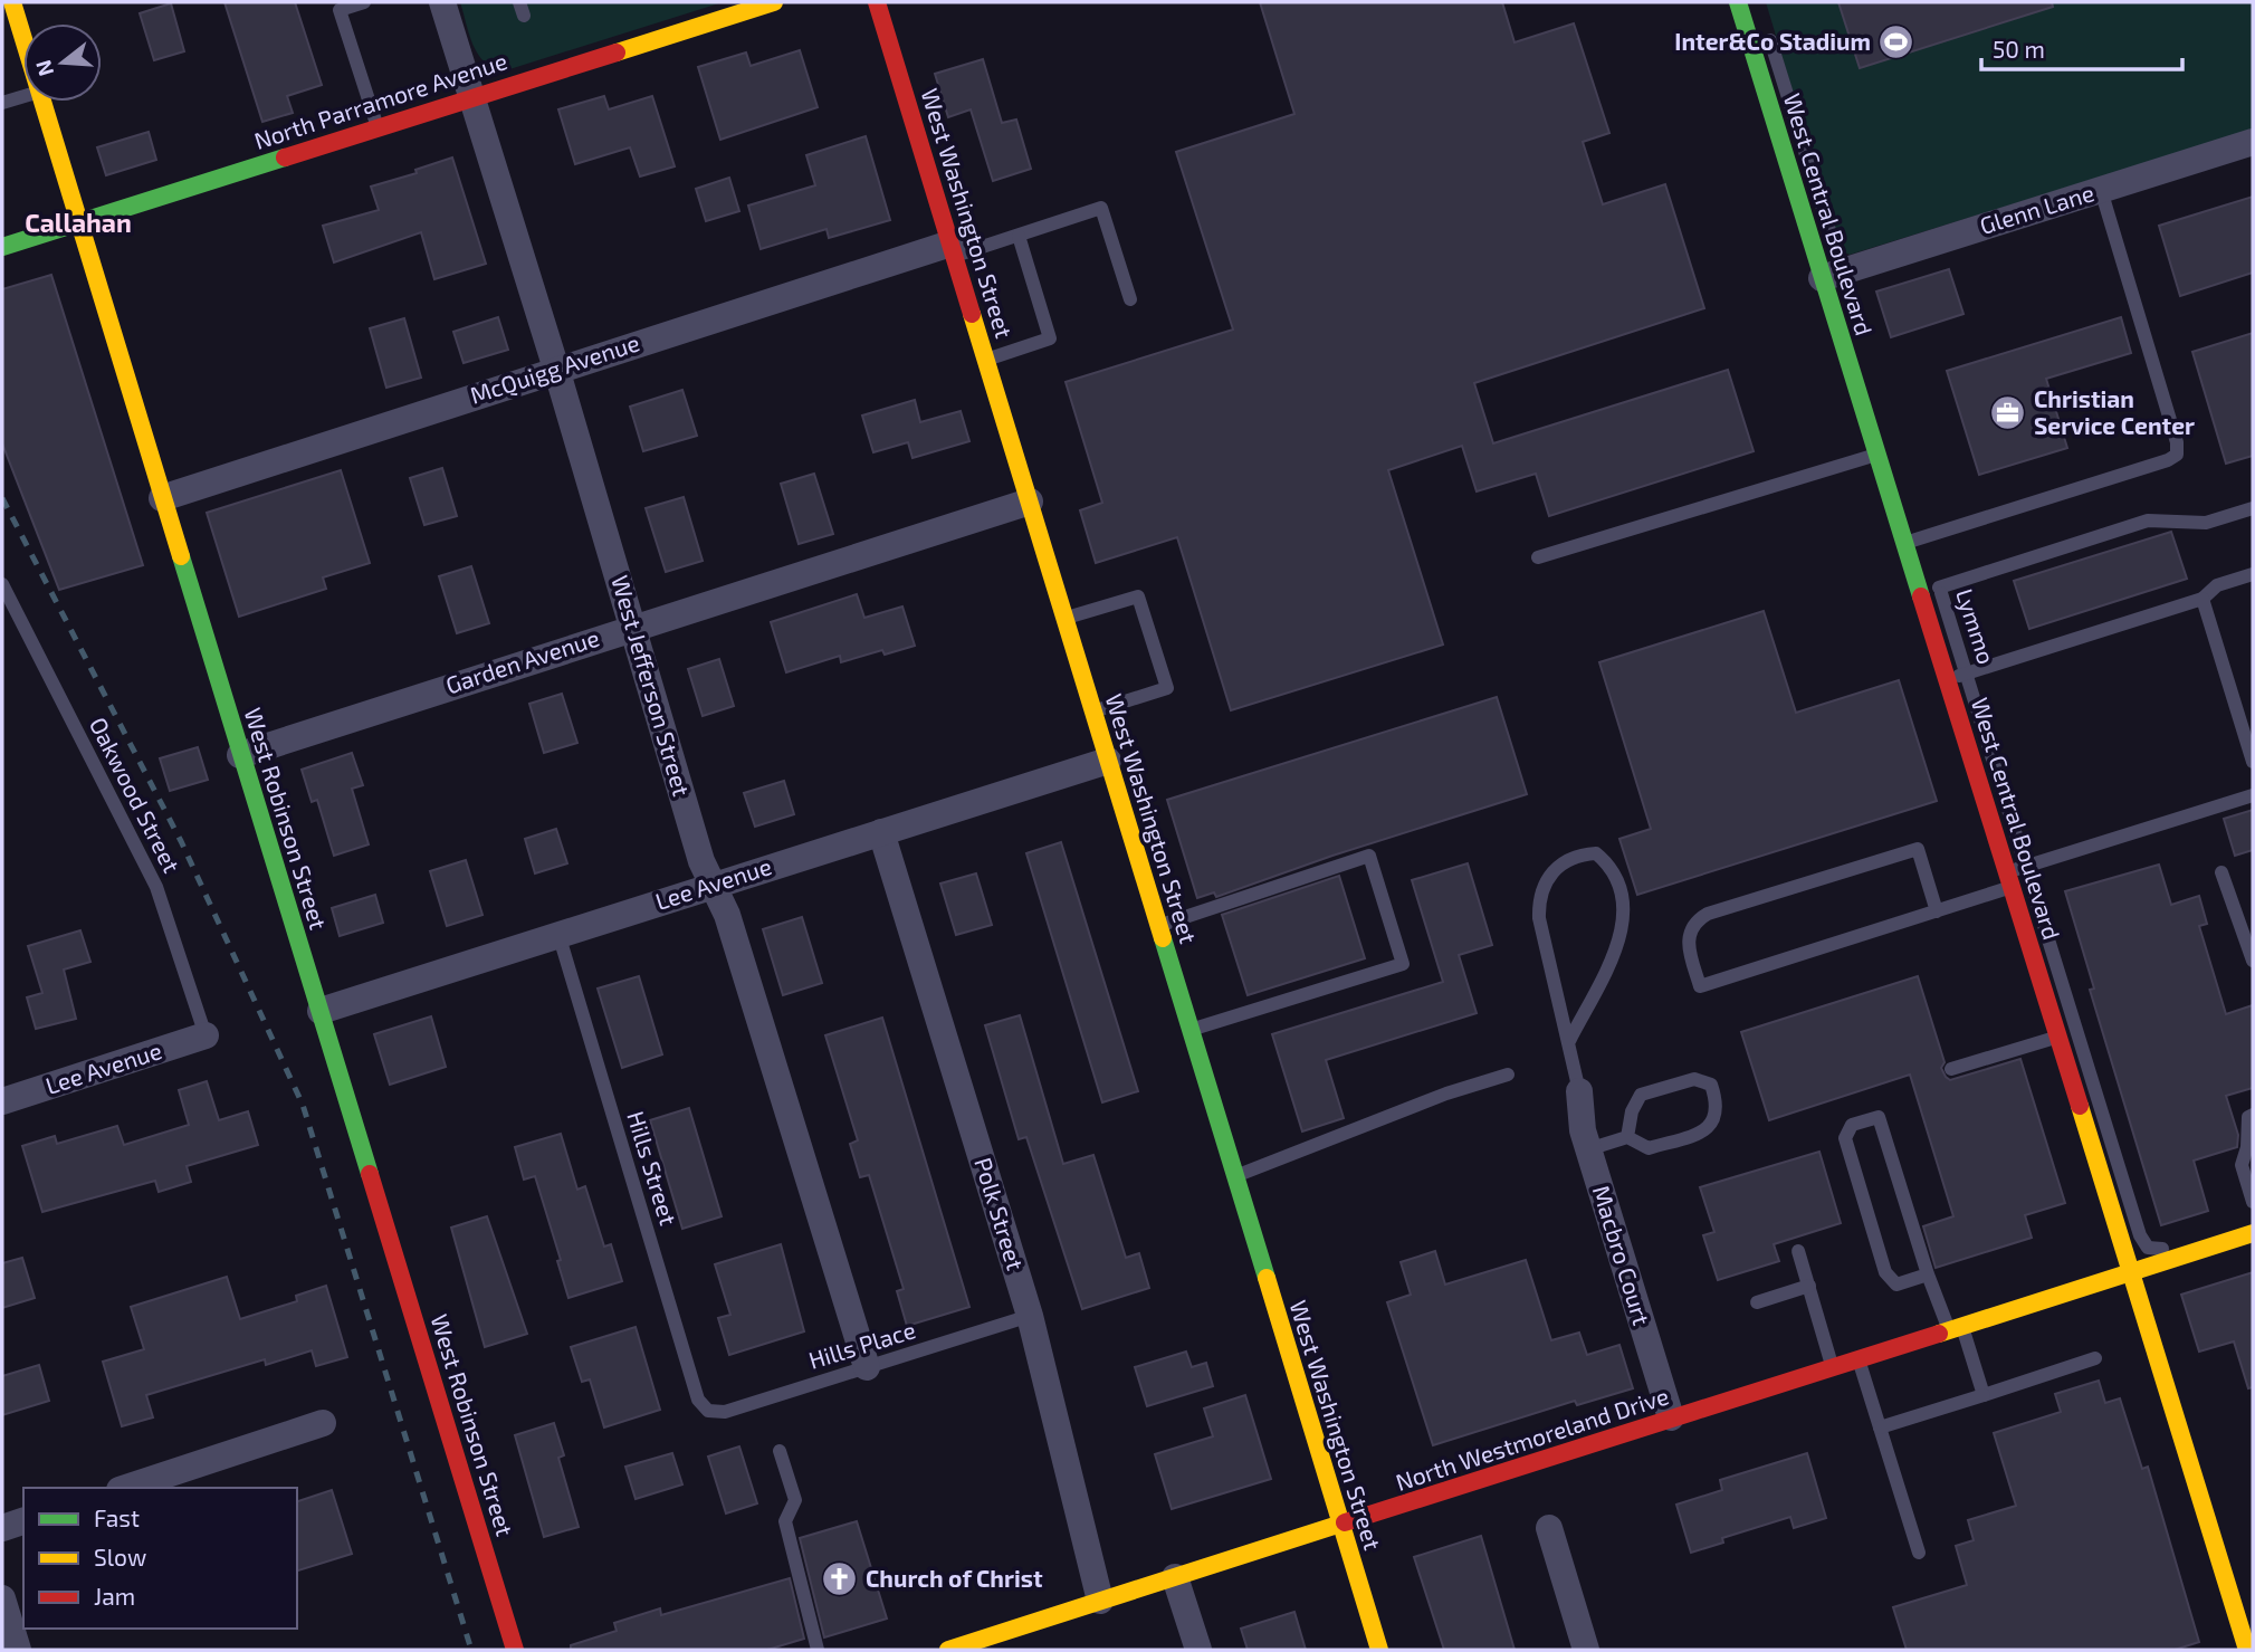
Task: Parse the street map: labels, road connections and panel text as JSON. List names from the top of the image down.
{
  "streets": {
    "street": [
      "North Parramore Avenue",
      "Glenn Lane",
      "West Washington Street",
      "West Central Boulevard",
      "McQuigg Avenue",
      "Garden Avenue",
      "West Jefferson Street",
      "West Robinson Street",
      "Lee Avenue",
      "Polk Street",
      "Macbro Court",
      "North Westmoreland Drive"
    ],
    "lane": [
      "Lymmo",
      "Oakwood Street",
      "Hills Street",
      "Hills Place"
    ]
  },
  "crossings": [
    ["North Parramore Avenue", "West Jefferson Street"],
    ["North Parramore Avenue", "West Robinson Street"],
    ["Glenn Lane", "West Central Boulevard"],
    ["West Washington Street", "McQuigg Avenue"],
    ["West Washington Street", "Garden Avenue"],
    ["West Washington Street", "Lee Avenue"],
    ["West Washington Street", "North Westmoreland Drive"],
    ["West Central Boulevard", "North Westmoreland Drive"],
    ["McQuigg Avenue", "West Jefferson Street"],
    ["McQuigg Avenue", "West Robinson Street"],
    ["Garden Avenue", "West Jefferson Street"],
    ["Garden Avenue", "West Robinson Street"],
    ["West Jefferson Street", "Lee Avenue"],
    ["West Jefferson Street", "Hills Place"],
    ["Oakwood Street", "Lee Avenue"],
    ["West Robinson Street", "Lee Avenue"],
    ["Lee Avenue", "Hills Street"],
    ["Lee Avenue", "Polk Street"],
    ["Hills Street", "Hills Place"],
    ["Polk Street", "Hills Place"],
    ["Polk Street", "North Westmoreland Drive"],
    ["Macbro Court", "North Westmoreland Drive"]
  ],
  "districts": ["Callahan"],
  "places": {
    "sports": ["Inter&Co Stadium"],
    "office": ["Christian Service Center"],
    "church": ["Church of Christ"]
  },
  "legend": ["Fast", "Slow", "Jam"],
  "scale_bar": "50 m",
  "north": "left"
}
